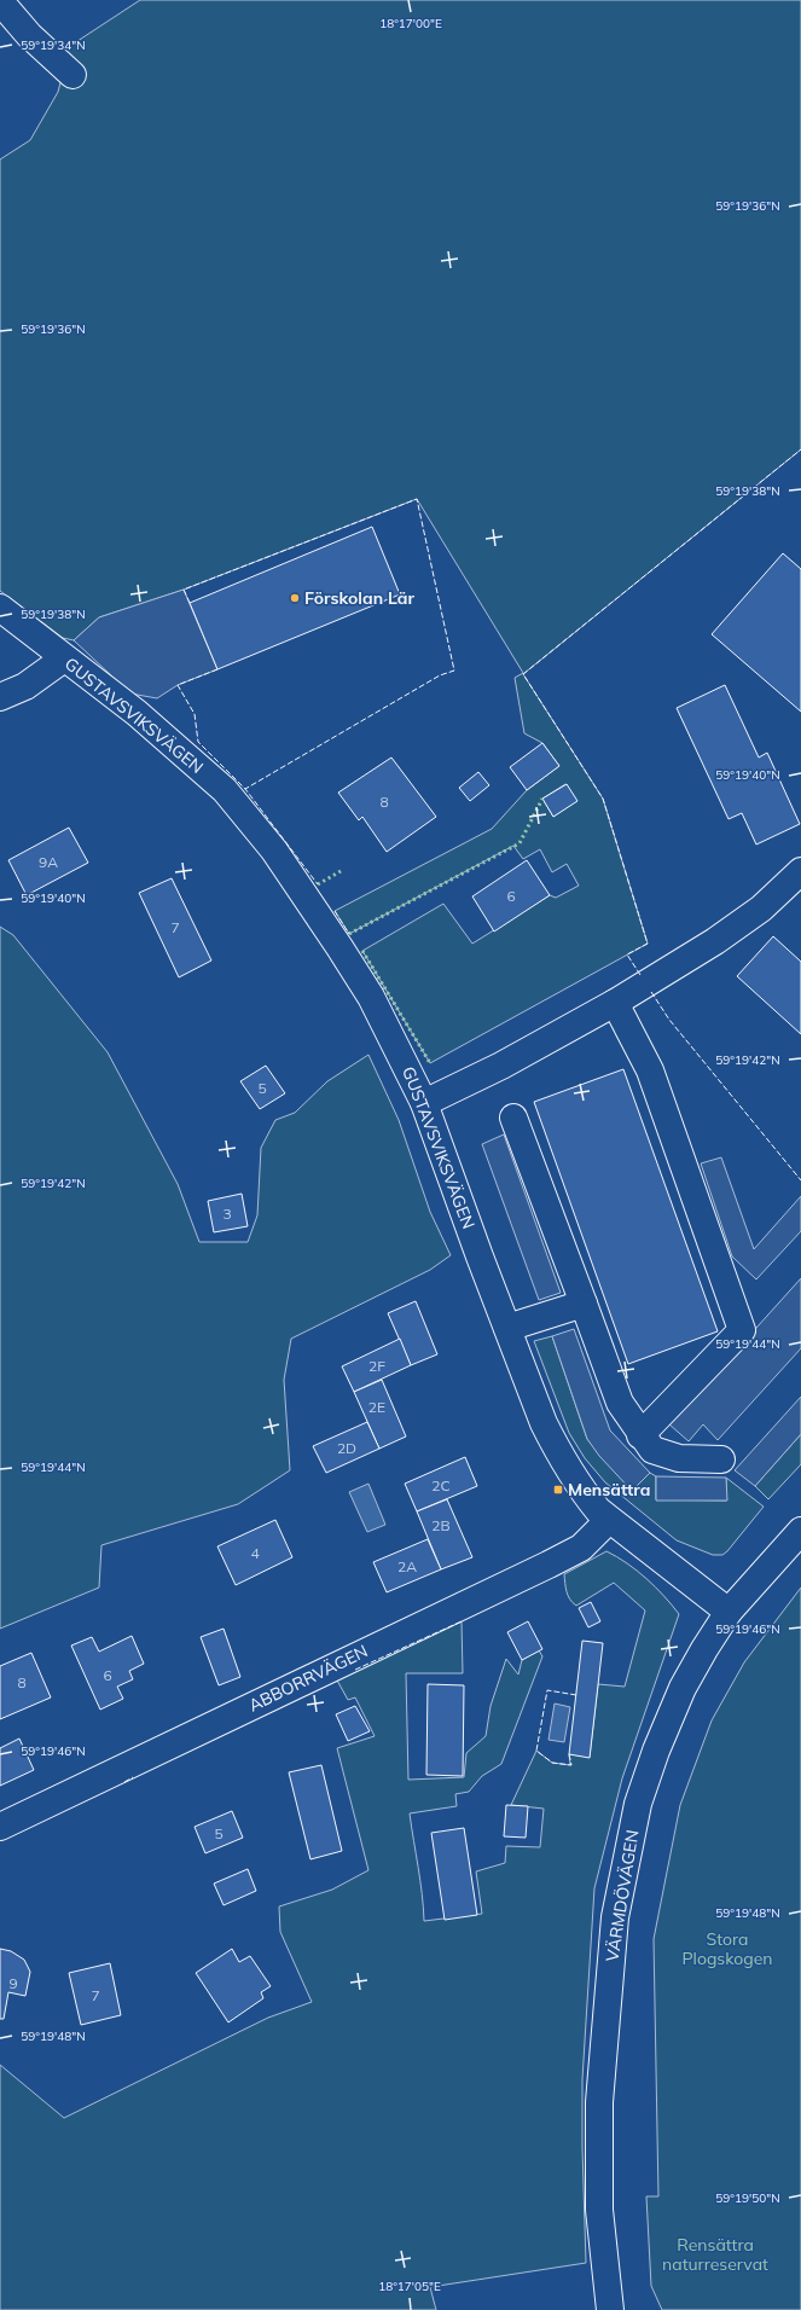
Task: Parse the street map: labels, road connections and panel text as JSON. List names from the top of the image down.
{
  "streets": {
    "street": ["GUSTAVSVIKSVÄGEN", "ABBORRVÄGEN", "VÄRMDÖVÄGEN"]
  },
  "crossings": [
    ["GUSTAVSVIKSVÄGEN", "ABBORRVÄGEN"],
    ["GUSTAVSVIKSVÄGEN", "VÄRMDÖVÄGEN"]
  ],
  "parks": ["Stora Plogskogen", "Rensättra naturreservat"],
  "places": {
    "other": ["Förskolan Lär"],
    "transit": ["Mensättra"]
  },
  "house_numbers": [
    "8",
    "9A",
    "6",
    "7",
    "5",
    "3",
    "2F",
    "2E",
    "2D",
    "2C",
    "2B",
    "4",
    "2A",
    "6",
    "8",
    "5",
    "9",
    "7"
  ],
  "coordinates": [
    "18°17'00\"E",
    "59°19'34\"N",
    "59°19'36\"N",
    "59°19'38\"N",
    "59°19'40\"N",
    "59°19'42\"N",
    "59°19'44\"N",
    "59°19'46\"N",
    "59°19'48\"N",
    "59°19'50\"N",
    "18°17'05\"E"
  ]
}
